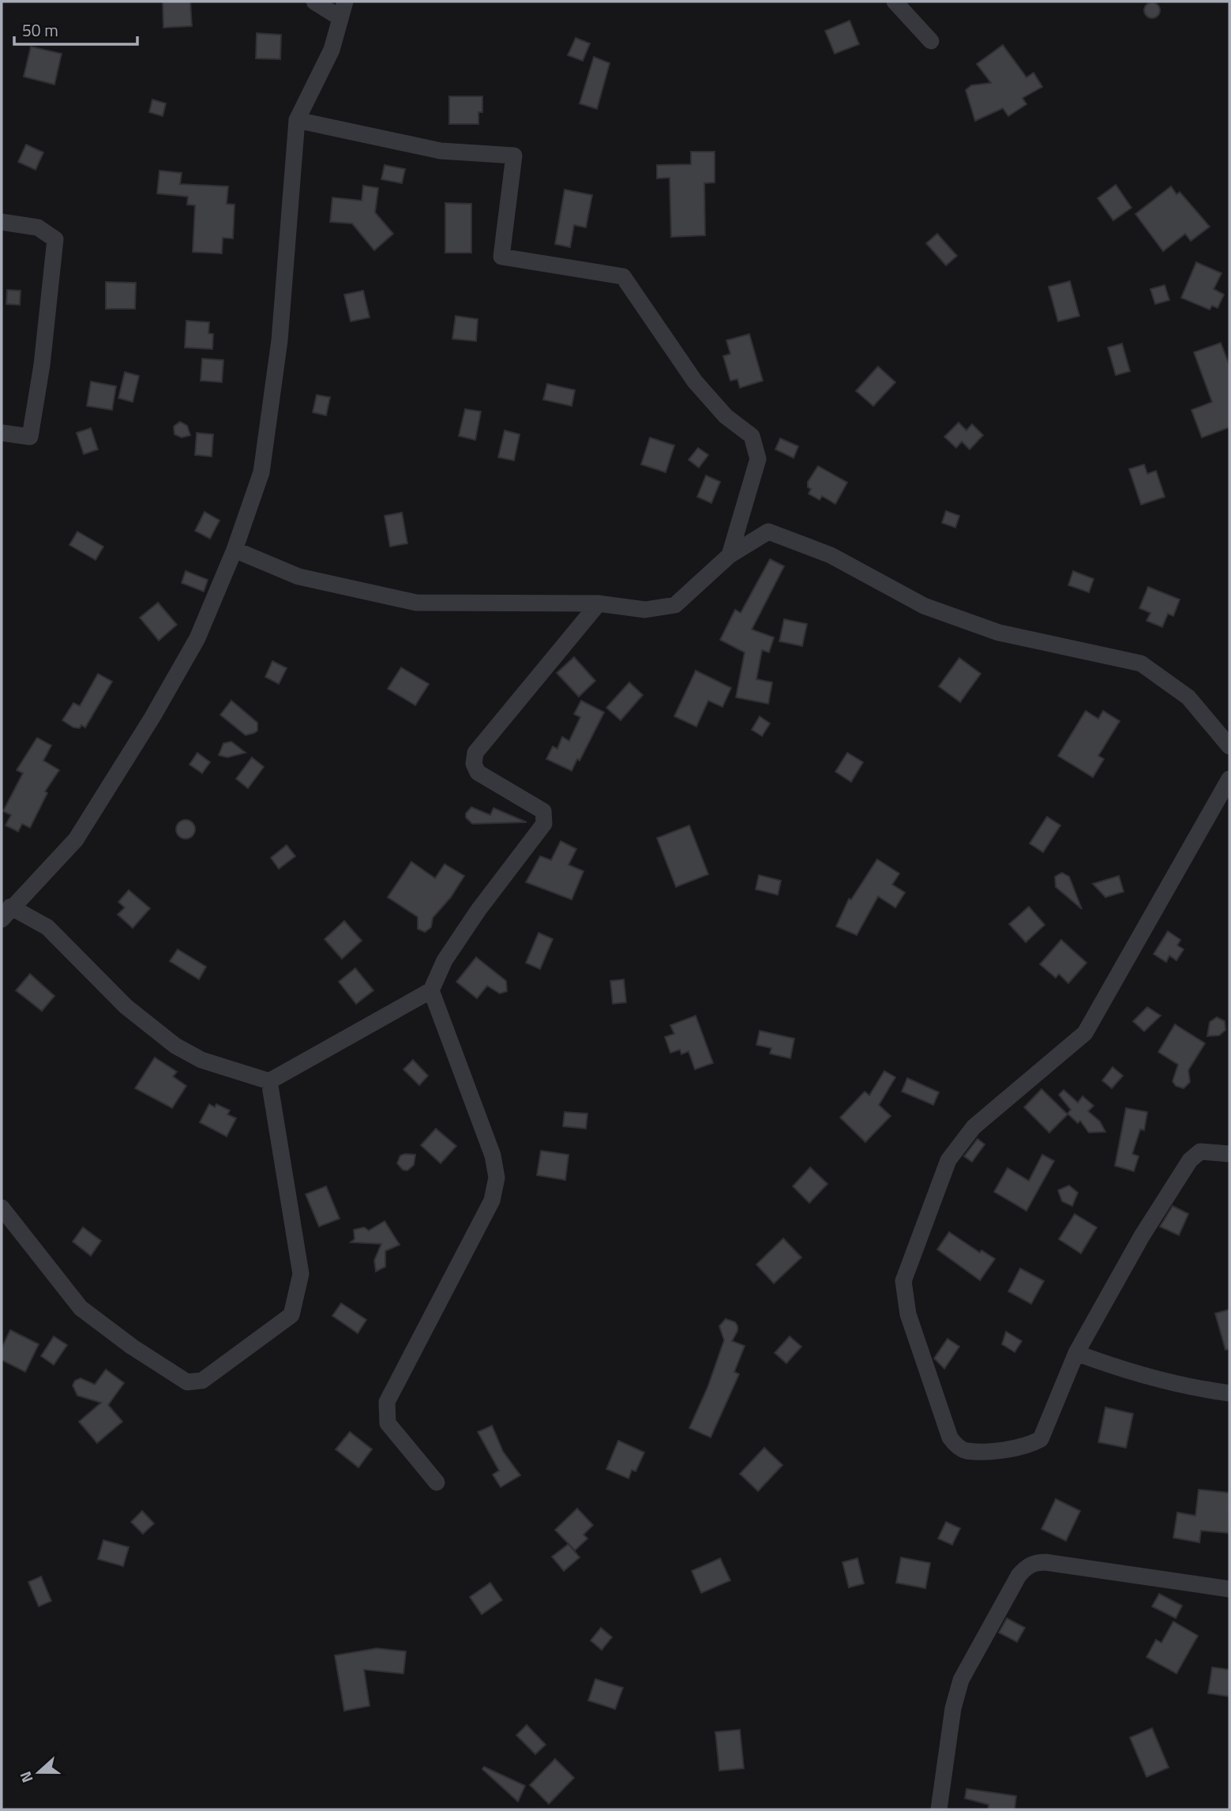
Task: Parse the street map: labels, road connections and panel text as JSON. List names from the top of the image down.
{
  "scale_bar": "50 m",
  "north": "left"
}
